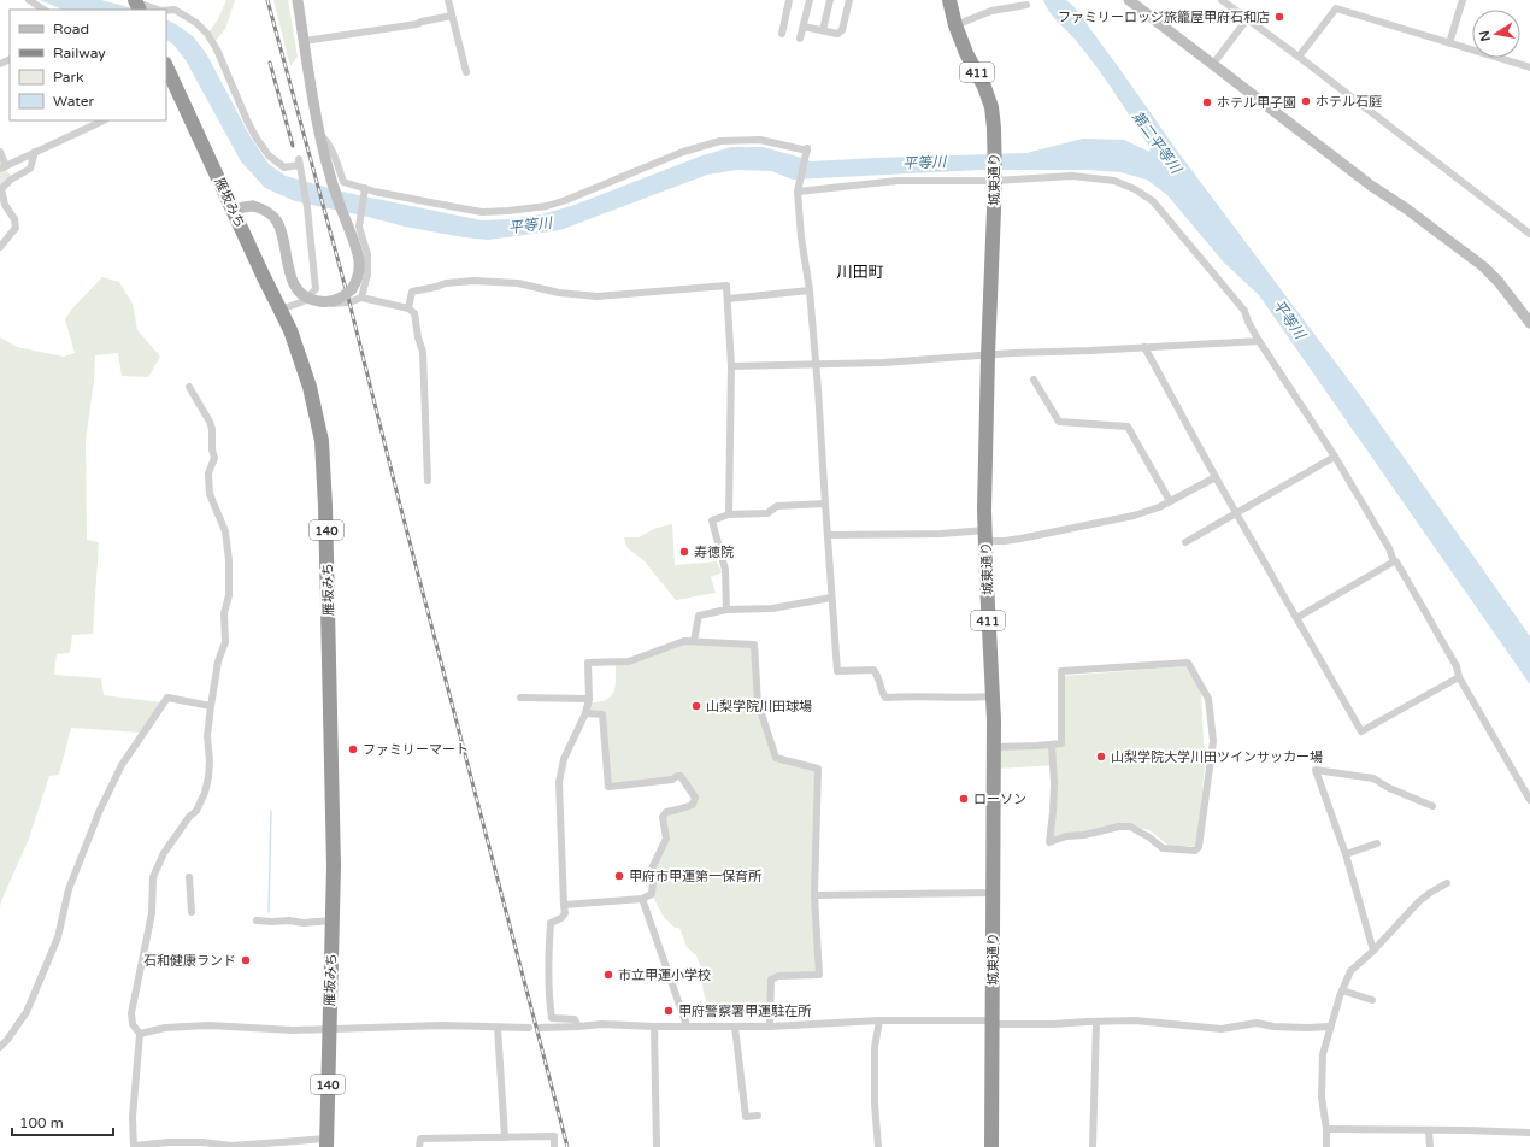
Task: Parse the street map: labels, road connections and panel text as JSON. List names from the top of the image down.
{
  "streets": {
    "highway": [
      "411",
      "城東通り",
      "雁坂みち",
      "140"
    ]
  },
  "districts": ["川田町"],
  "water": ["第二平等川", "平等川"],
  "places": [
    "ファミリーロッジ旅籠屋甲府石和店",
    "ホテル石庭",
    "ホテル甲子園",
    "寿徳院",
    "山梨学院川田球場",
    "ファミリーマート",
    "山梨学院大学川田ツインサッカー場",
    "ローソン",
    "甲府市甲運第一保育所",
    "石和健康ランド",
    "市立甲運小学校",
    "甲府警察署甲運駐在所"
  ],
  "legend": [
    "Road",
    "Railway",
    "Park",
    "Water"
  ],
  "scale_bar": "100 m",
  "north": "left"
}
